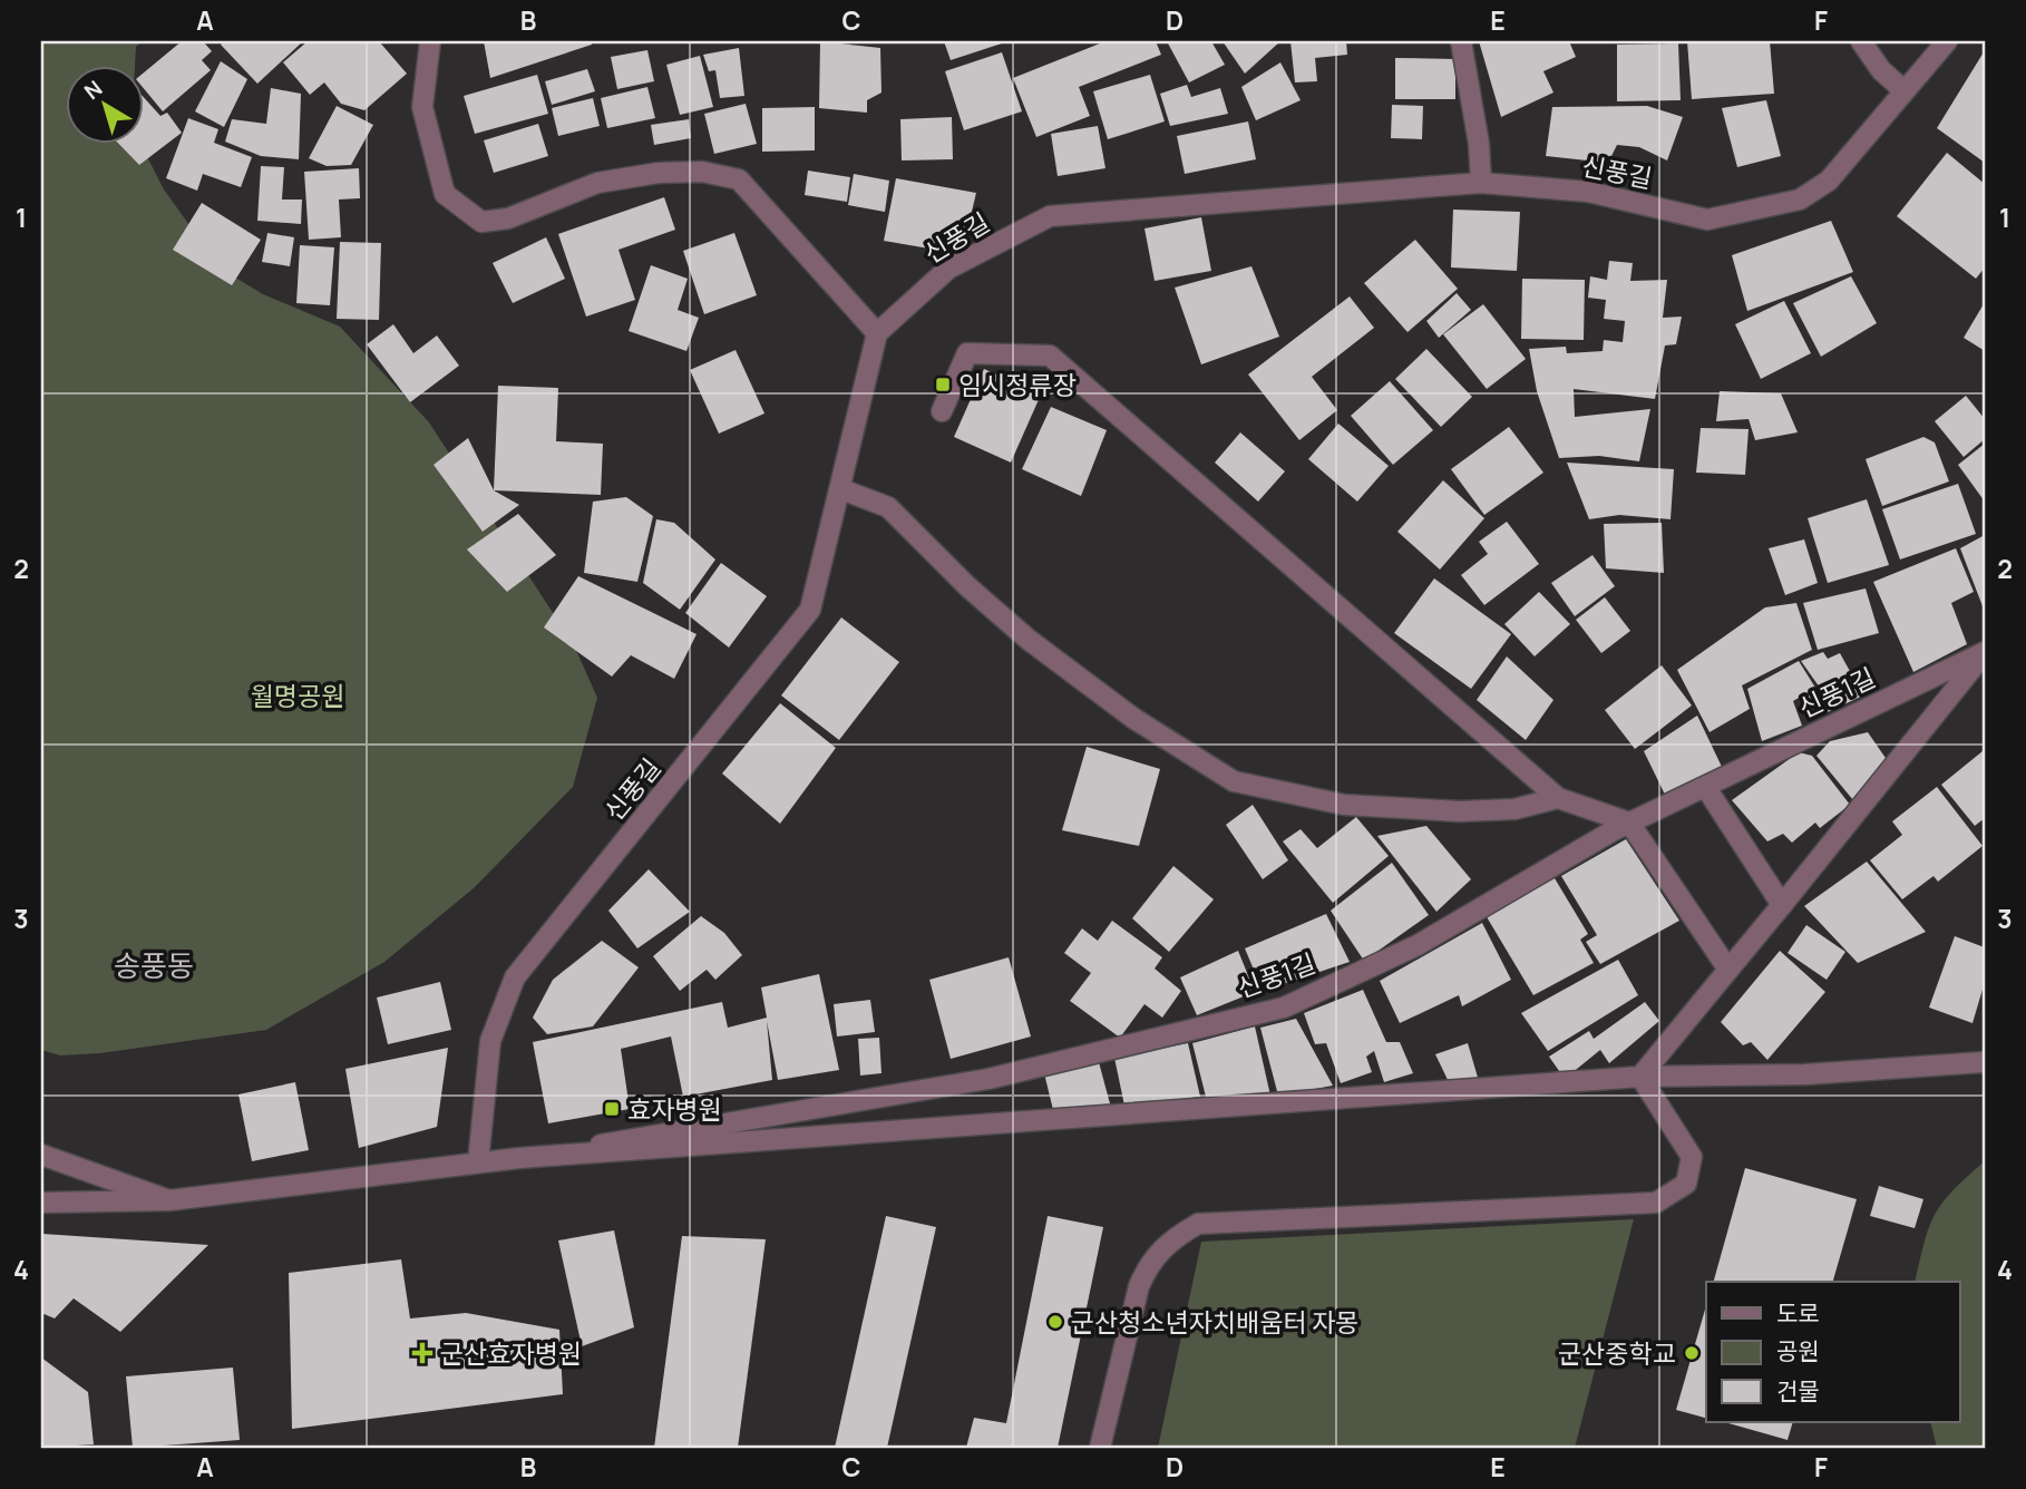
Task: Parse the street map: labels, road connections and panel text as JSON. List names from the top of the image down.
{
  "streets": {
    "street": ["신풍길", "신풍1길"]
  },
  "districts": ["송풍동"],
  "parks": ["월명공원"],
  "places": {
    "transit": ["임시정류장", "효자병원"],
    "other": ["군산청소년자치배움터 자몽", "군산중학교"],
    "health": ["군산효자병원"]
  },
  "legend": ["도로", "공원", "건물"],
  "north": "top left",
  "grid": {
    "columns": [
      "A",
      "B",
      "C",
      "D",
      "E",
      "F"
    ],
    "rows": [
      "1",
      "2",
      "3",
      "4"
    ]
  }
}
